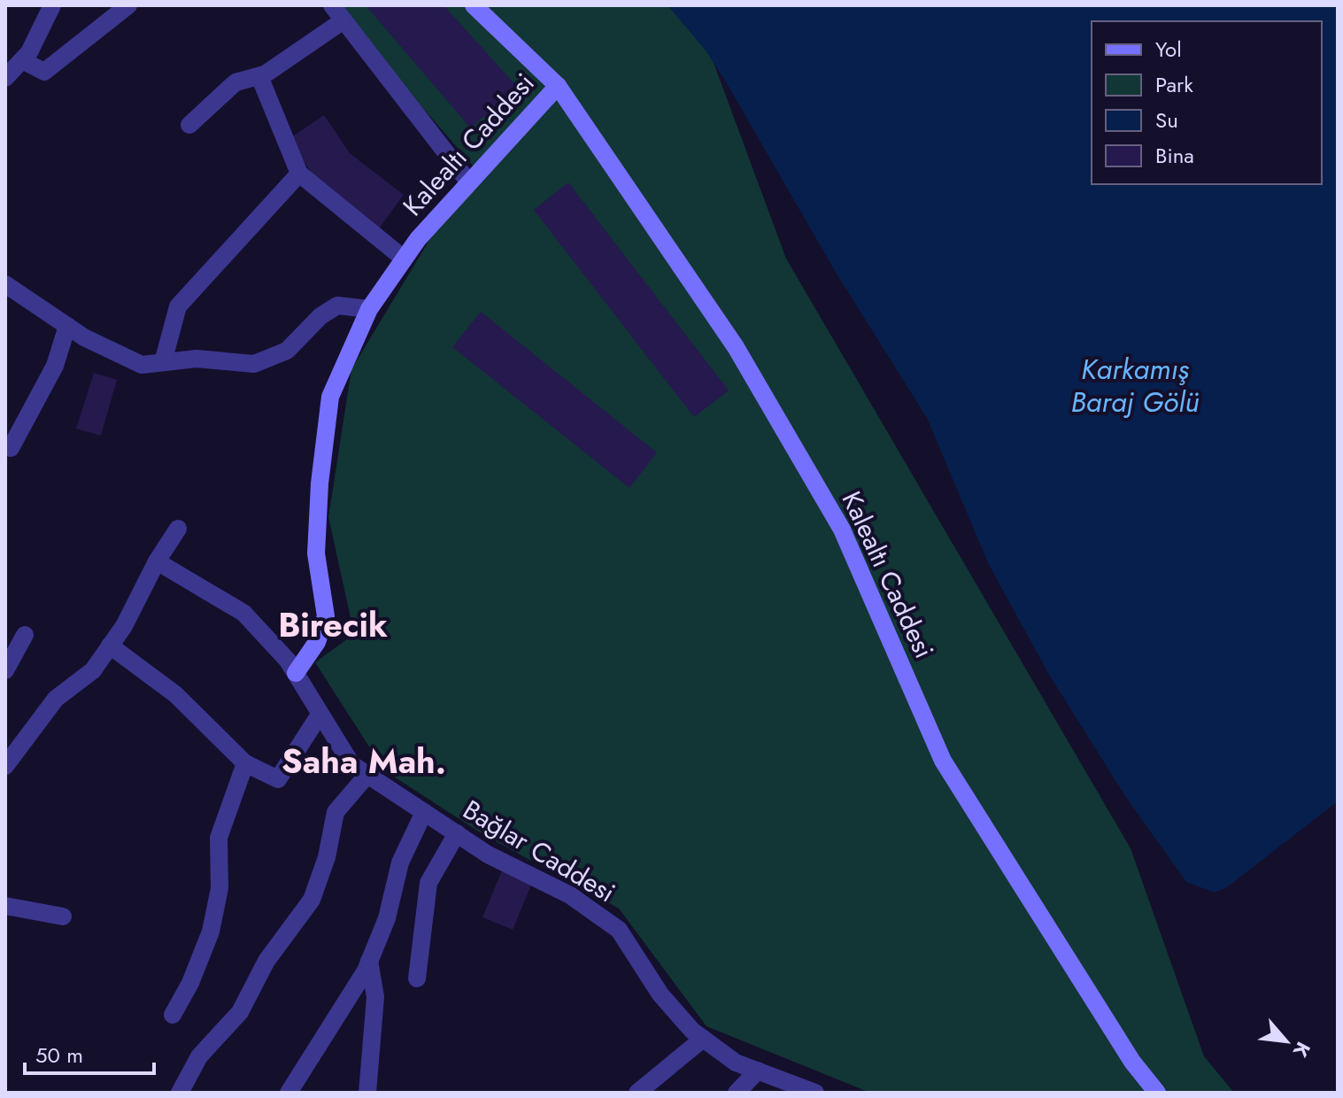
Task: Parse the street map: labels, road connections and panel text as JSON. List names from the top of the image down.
{
  "streets": {
    "street": ["Kalealtı Caddesi", "Bağlar Caddesi"]
  },
  "crossings": [
    ["Kalealtı Caddesi", "Bağlar Caddesi"]
  ],
  "districts": ["Birecik", "Saha Mah."],
  "water": ["Karkamış Baraj Gölü"],
  "legend": [
    "Yol",
    "Park",
    "Su",
    "Bina"
  ],
  "scale_bar": "50 m",
  "north": "bottom right"
}
